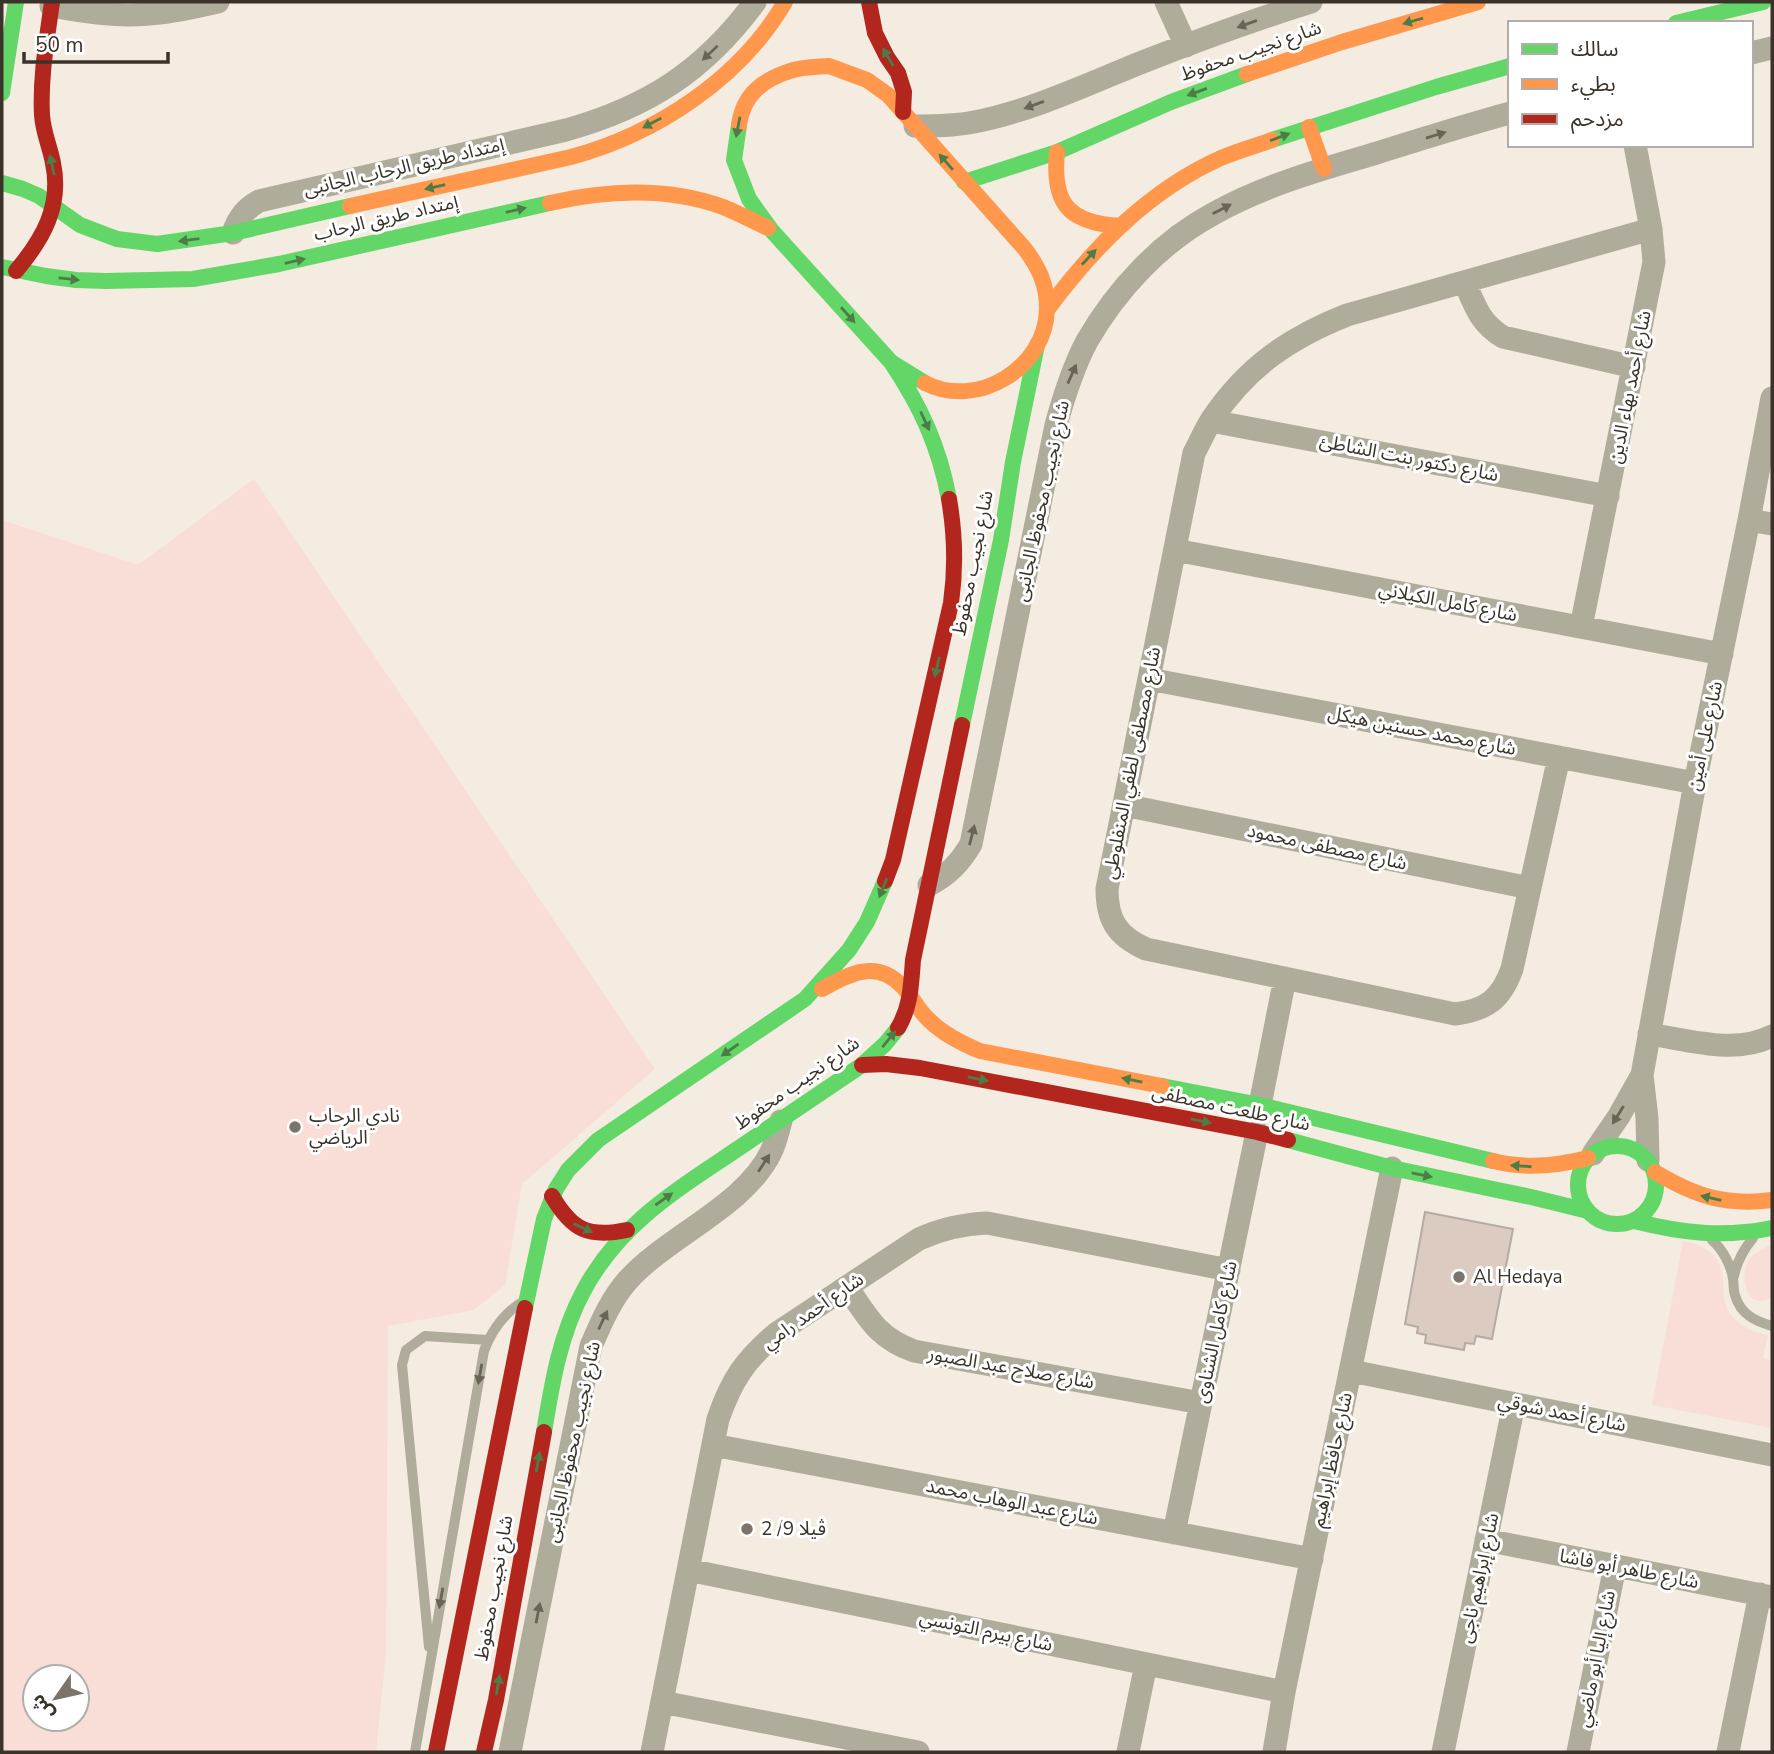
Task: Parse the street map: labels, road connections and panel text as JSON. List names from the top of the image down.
{
  "streets": {
    "street": [
      "شارع نجيب محفوظ",
      "إمتداد طريق الرحاب الجانبى",
      "إمتداد طريق الرحاب",
      "شارع أحمد بهاء الدين",
      "شارع دكتور بنت الشاطئ",
      "شارع نجيب محفوظ الجانبى",
      "شارع كامل الكيلاني",
      "شارع محمد حسنين هيكل",
      "شارع على أمين",
      "شارع مصطفى لطفي المنفلوطي",
      "شارع مصطفى محمود",
      "شارع طلعت مصطفى",
      "شارع أحمد رامي",
      "شارع كامل الشناوى",
      "شارع صلاح عبد الصبور",
      "شارع أحمد شوقي",
      "شارع حافظ إبراهيم",
      "شارع عبد الوهاب محمد",
      "شارع طاهر أبو فاشا",
      "شارع إبراهيم ناجى",
      "شارع بيرم التونسي",
      "شارع إليا أبو ماضي"
    ]
  },
  "crossings": [
    ["شارع نجيب محفوظ", "شارع نجيب محفوظ الجانبى"],
    ["شارع نجيب محفوظ", "شارع طلعت مصطفى"],
    ["إمتداد طريق الرحاب الجانبى", "إمتداد طريق الرحاب"],
    ["شارع أحمد بهاء الدين", "شارع دكتور بنت الشاطئ"],
    ["شارع أحمد بهاء الدين", "شارع كامل الكيلاني"],
    ["شارع أحمد بهاء الدين", "شارع مصطفى لطفي المنفلوطي"],
    ["شارع دكتور بنت الشاطئ", "شارع مصطفى لطفي المنفلوطي"],
    ["شارع كامل الكيلاني", "شارع على أمين"],
    ["شارع كامل الكيلاني", "شارع مصطفى لطفي المنفلوطي"],
    ["شارع محمد حسنين هيكل", "شارع على أمين"],
    ["شارع محمد حسنين هيكل", "شارع مصطفى لطفي المنفلوطي"],
    ["شارع على أمين", "شارع طلعت مصطفى"],
    ["شارع مصطفى لطفي المنفلوطي", "شارع مصطفى محمود"],
    ["شارع طلعت مصطفى", "شارع كامل الشناوى"],
    ["شارع طلعت مصطفى", "شارع حافظ إبراهيم"],
    ["شارع أحمد رامي", "شارع كامل الشناوى"],
    ["شارع أحمد رامي", "شارع صلاح عبد الصبور"],
    ["شارع أحمد رامي", "شارع عبد الوهاب محمد"],
    ["شارع أحمد رامي", "شارع بيرم التونسي"],
    ["شارع كامل الشناوى", "شارع صلاح عبد الصبور"],
    ["شارع كامل الشناوى", "شارع عبد الوهاب محمد"],
    ["شارع أحمد شوقي", "شارع حافظ إبراهيم"],
    ["شارع أحمد شوقي", "شارع إبراهيم ناجى"],
    ["شارع حافظ إبراهيم", "شارع عبد الوهاب محمد"],
    ["شارع حافظ إبراهيم", "شارع بيرم التونسي"],
    ["شارع طاهر أبو فاشا", "شارع إبراهيم ناجى"],
    ["شارع طاهر أبو فاشا", "شارع إليا أبو ماضي"]
  ],
  "one_way": ["شارع نجيب محفوظ الجانبى"],
  "places": ["نادي الرحاب الرياضي", "Al Hedaya", "ڤيلا 9/ 2"],
  "legend": ["سالك", "بطيء", "مزدحم"],
  "scale_bar": "50 m",
  "north": "bottom left"
}
